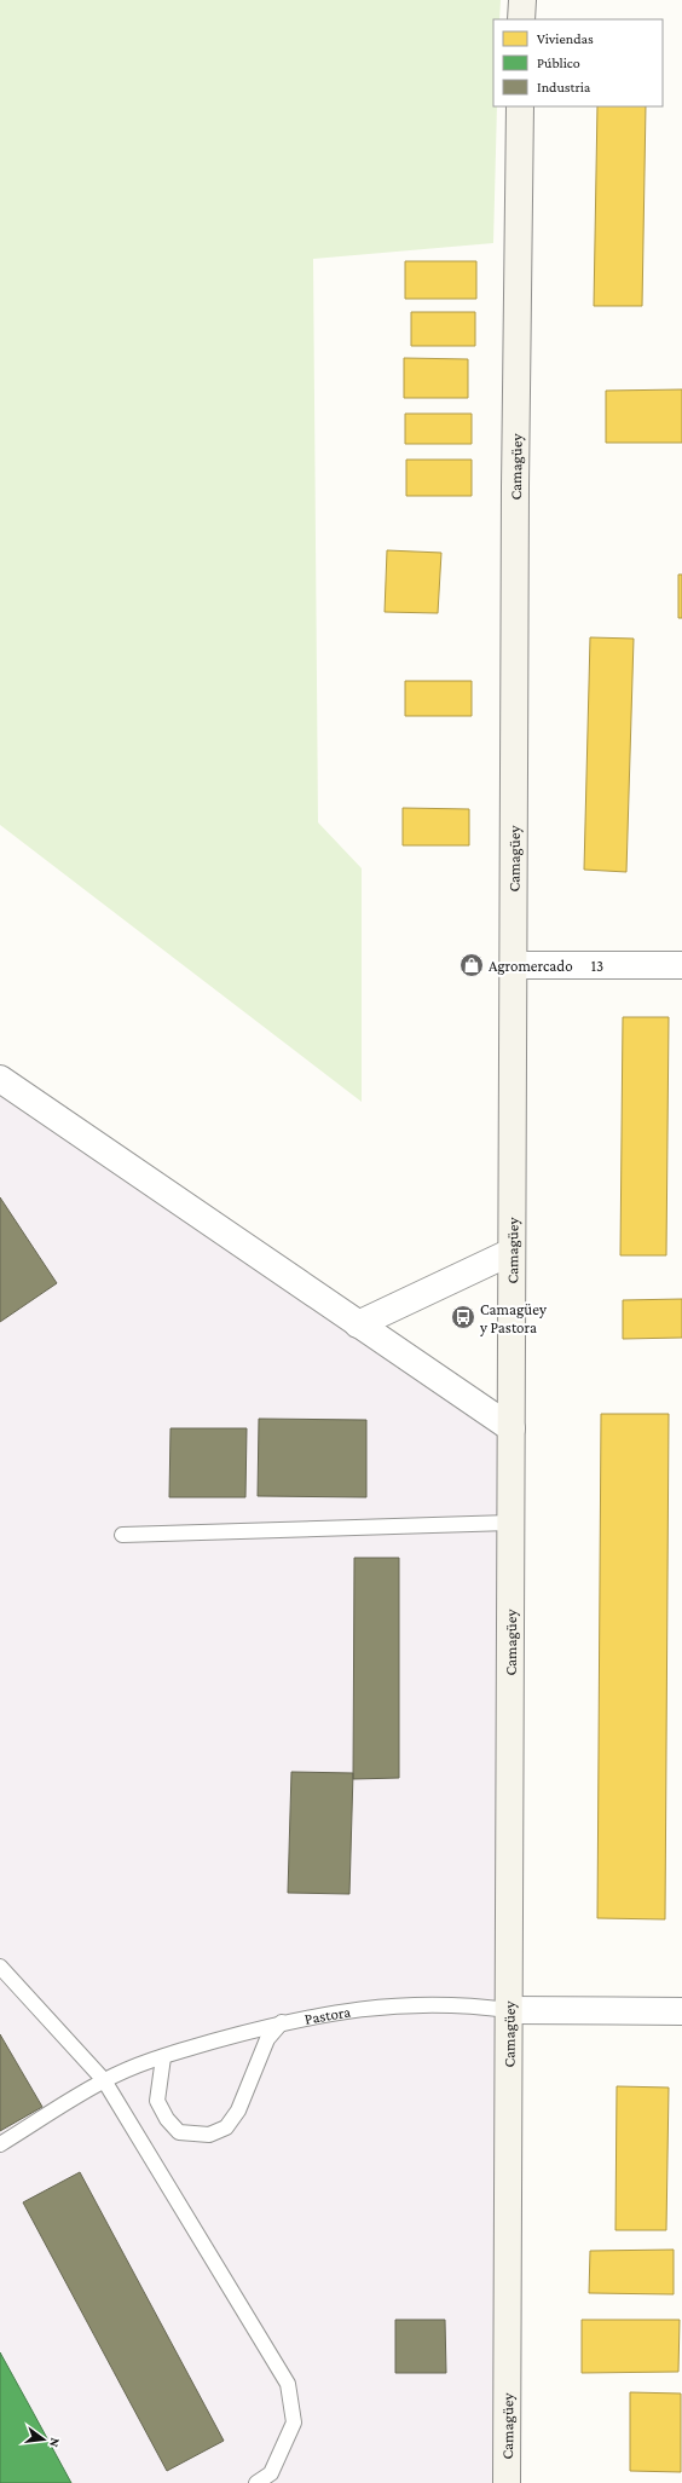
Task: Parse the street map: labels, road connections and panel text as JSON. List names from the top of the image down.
{
  "streets": {
    "main road": ["Camagüey"],
    "street": ["13", "Pastora"]
  },
  "crossings": [
    ["Camagüey", "13"],
    ["Camagüey", "Pastora"]
  ],
  "places": {
    "shop": ["Agromercado"],
    "bus stop": ["Camagüey y Pastora"]
  },
  "legend": ["Viviendas", "Público", "Industria"],
  "north": "right"
}
